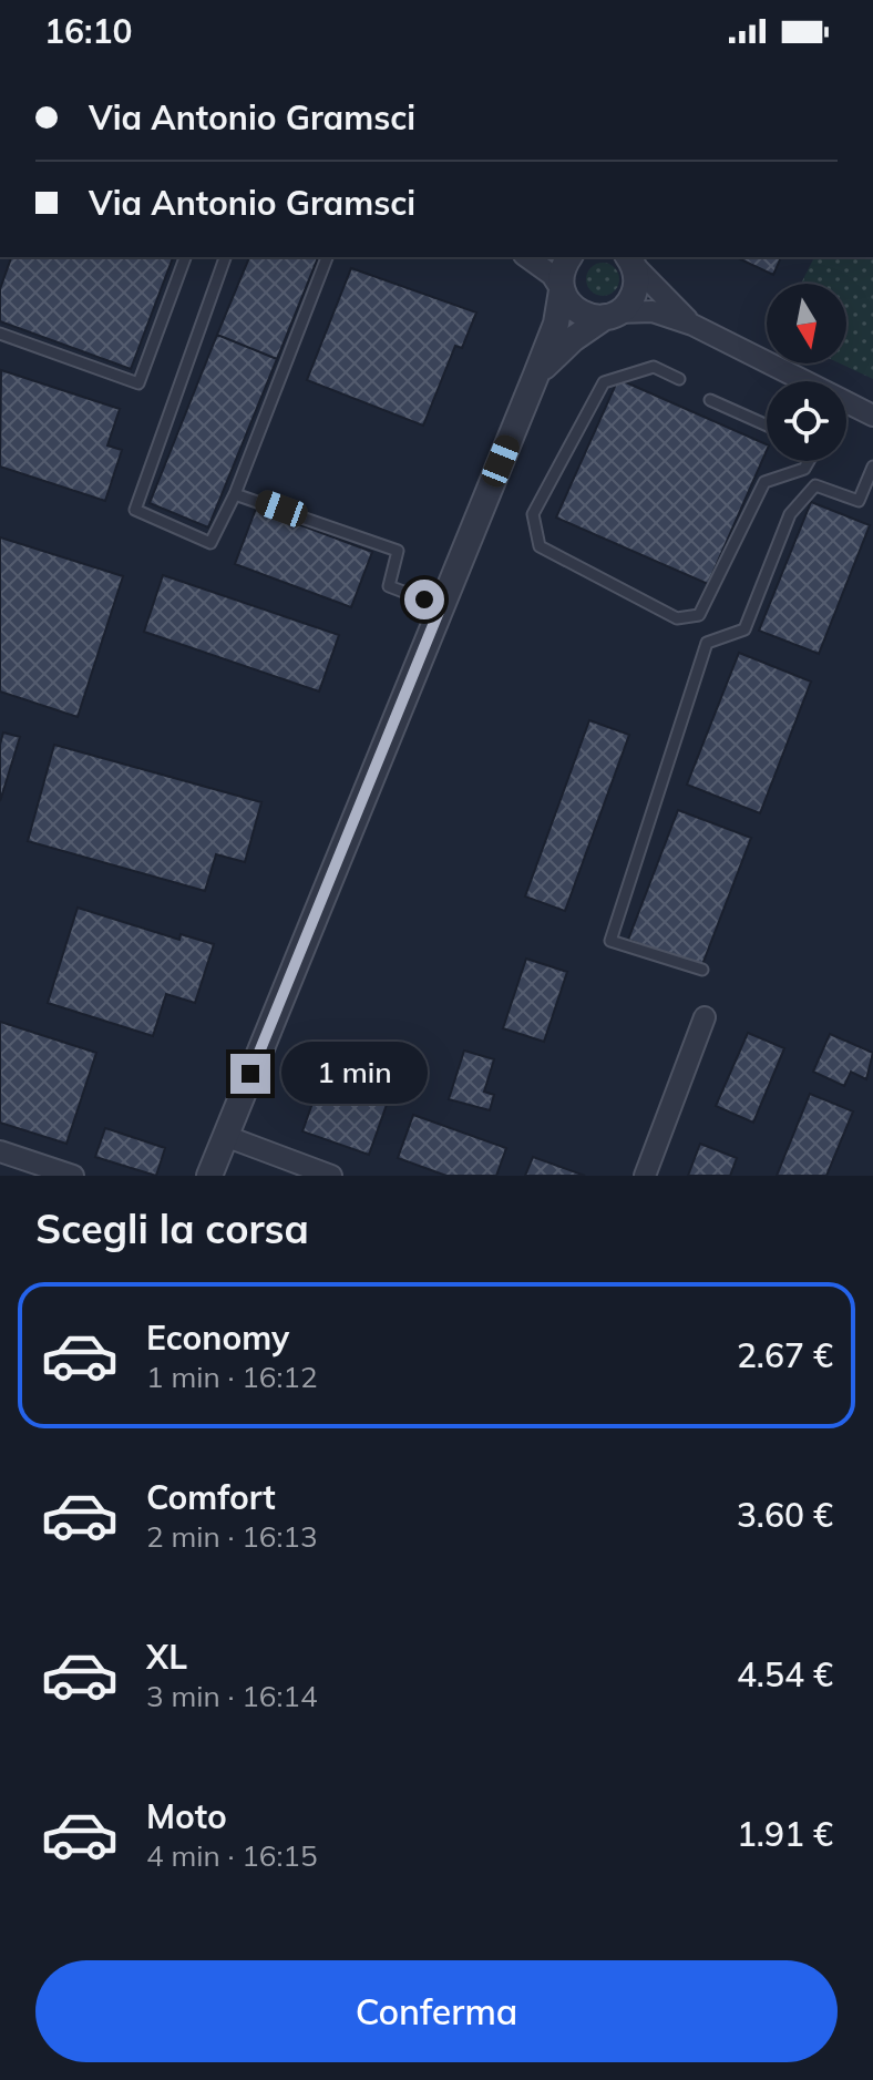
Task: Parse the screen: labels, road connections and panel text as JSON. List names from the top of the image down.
{
  "north": "bottom",
  "page": {
    "status": "16:10",
    "banner": ["Via Antonio Gramsci", "Via Antonio Gramsci"],
    "bubble": "1 min",
    "heading": "Scegli la corsa",
    "list": [
      {
        "name": "Economy",
        "note": "1 min · 16:12",
        "value": "2.67 €"
      },
      {
        "name": "Comfort",
        "note": "2 min · 16:13",
        "value": "3.60 €"
      },
      {
        "name": "XL",
        "note": "3 min · 16:14",
        "value": "4.54 €"
      },
      {
        "name": "Moto",
        "note": "4 min · 16:15",
        "value": "1.91 €"
      }
    ],
    "buttons": "Conferma"
  }
}
